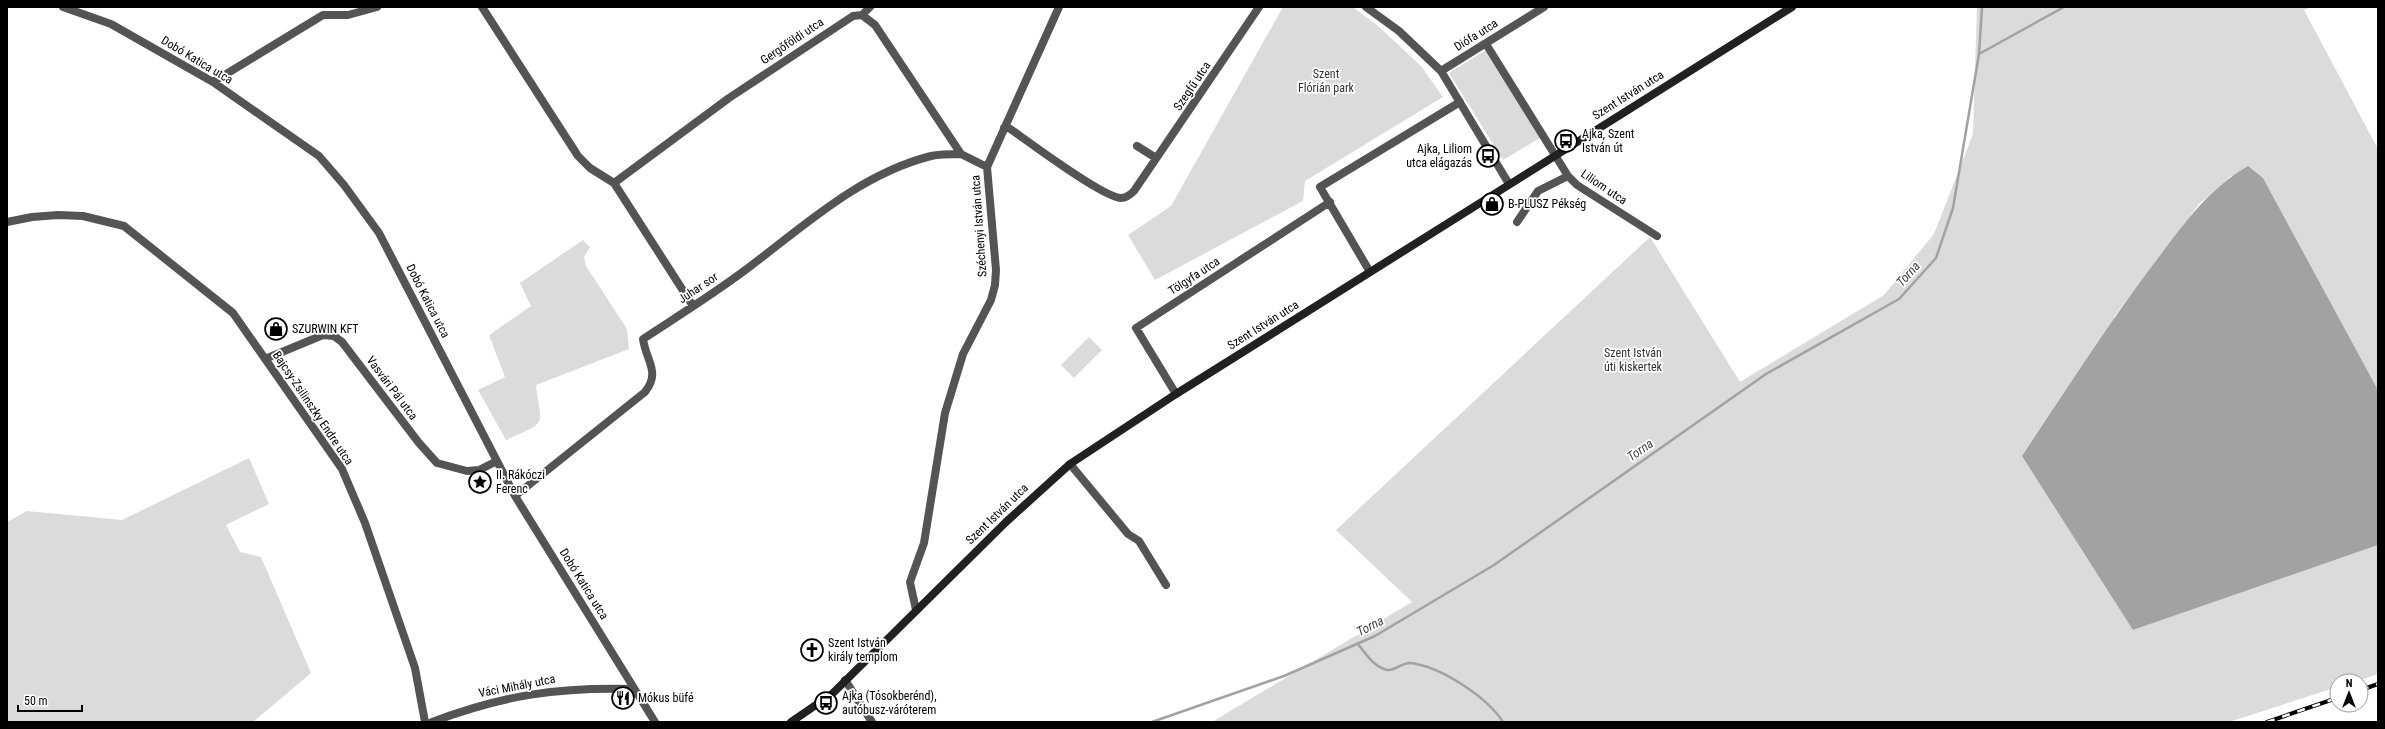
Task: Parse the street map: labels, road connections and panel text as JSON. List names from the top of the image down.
{
  "streets": {
    "main road": ["Szent István utca"],
    "street": [
      "Diófa utca",
      "Gergőföldi utca",
      "Dobó Katica utca",
      "Szegfű utca",
      "Liliom utca",
      "Széchenyi István utca",
      "Tölgyfa utca",
      "Juhar sor",
      "Vasvári Pál utca",
      "Bajcsy-Zsilinszky Endre utca",
      "Váci Mihály utca"
    ]
  },
  "crossings": [
    ["Diófa utca", "Liliom utca"],
    ["Dobó Katica utca", "Juhar sor"],
    ["Dobó Katica utca", "Vasvári Pál utca"],
    ["Dobó Katica utca", "Váci Mihály utca"],
    ["Szegfű utca", "Széchenyi István utca"],
    ["Szent István utca", "Liliom utca"],
    ["Szent István utca", "Széchenyi István utca"],
    ["Szent István utca", "Tölgyfa utca"],
    ["Vasvári Pál utca", "Bajcsy-Zsilinszky Endre utca"]
  ],
  "water": ["Torna"],
  "parks": ["Szent Flórián park", "Szent István úti kiskertek"],
  "places": {
    "bus stop": ["Ajka, Szent István út", "Ajka, Liliom utca elágazás", "Ajka (Tósokberénd), autóbusz-váróterem"],
    "shop": ["B-PLUSZ Pékség", "SZURWIN KFT"],
    "place": ["II. Rákóczi Ferenc"],
    "church": ["Szent István király templom"],
    "restaurant": ["Mókus büfé"]
  },
  "scale_bar": "50 m",
  "north": "top"
}
